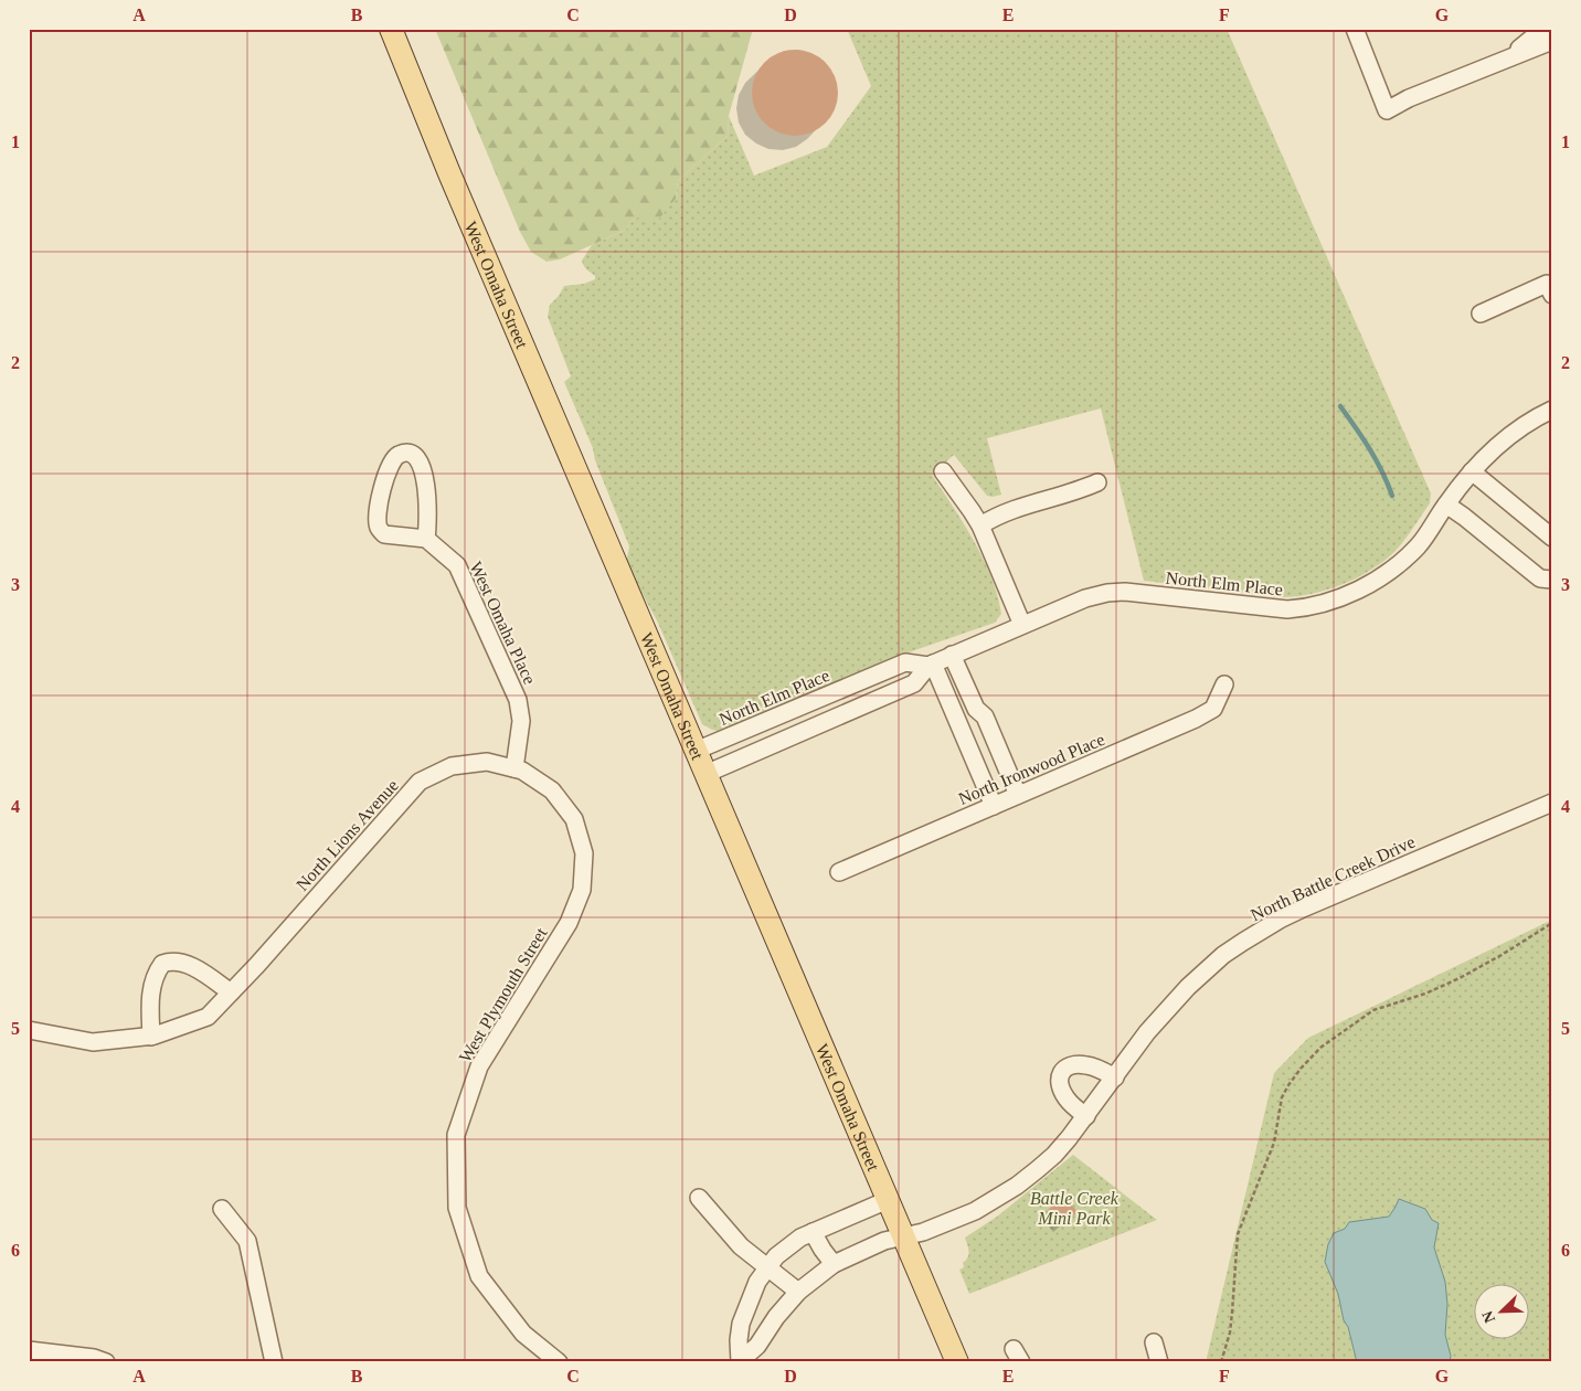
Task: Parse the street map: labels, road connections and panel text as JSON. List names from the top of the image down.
{
  "streets": {
    "main road": ["West Omaha Street"],
    "street": [
      "North Elm Place",
      "West Omaha Place",
      "North Ironwood Place",
      "North Lions Avenue",
      "North Battle Creek Drive",
      "West Plymouth Street"
    ]
  },
  "crossings": [
    ["West Omaha Street", "North Elm Place"],
    ["West Omaha Street", "North Battle Creek Drive"],
    ["West Omaha Place", "North Lions Avenue"],
    ["West Omaha Place", "West Plymouth Street"],
    ["North Lions Avenue", "West Plymouth Street"]
  ],
  "parks": ["Battle Creek Mini Park"],
  "north": "bottom left",
  "grid": {
    "columns": [
      "A",
      "B",
      "C",
      "D",
      "E",
      "F",
      "G"
    ],
    "rows": [
      "1",
      "2",
      "3",
      "4",
      "5",
      "6"
    ]
  }
}
